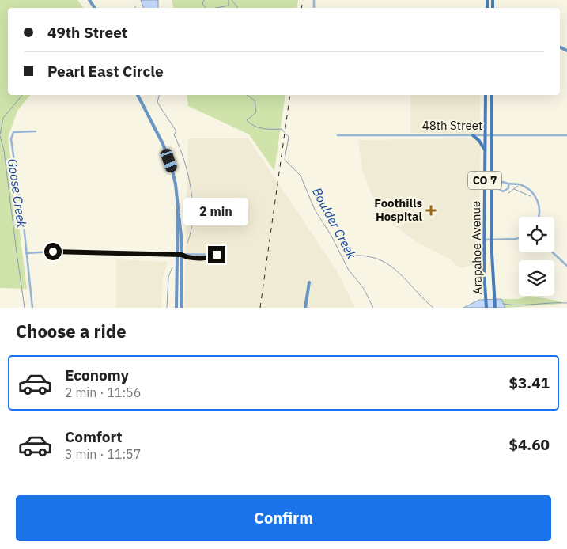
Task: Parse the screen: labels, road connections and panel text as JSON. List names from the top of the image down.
{
  "streets": {
    "main road": ["CO 7", "Arapahoe Avenue"],
    "street": ["48th Street"]
  },
  "crossings": [
    ["48th Street", "Arapahoe Avenue"]
  ],
  "water": ["Goose Creek", "Boulder Creek"],
  "places": {
    "health": ["Foothills Hospital"]
  },
  "page": {
    "banner": ["49th Street", "Pearl East Circle"],
    "bubble": "2 min",
    "heading": "Choose a ride",
    "list": [
      {
        "name": "Economy",
        "note": "2 min · 11:56",
        "value": "$3.41"
      },
      {
        "name": "Comfort",
        "note": "3 min · 11:57",
        "value": "$4.60"
      }
    ],
    "buttons": "Confirm"
  }
}
